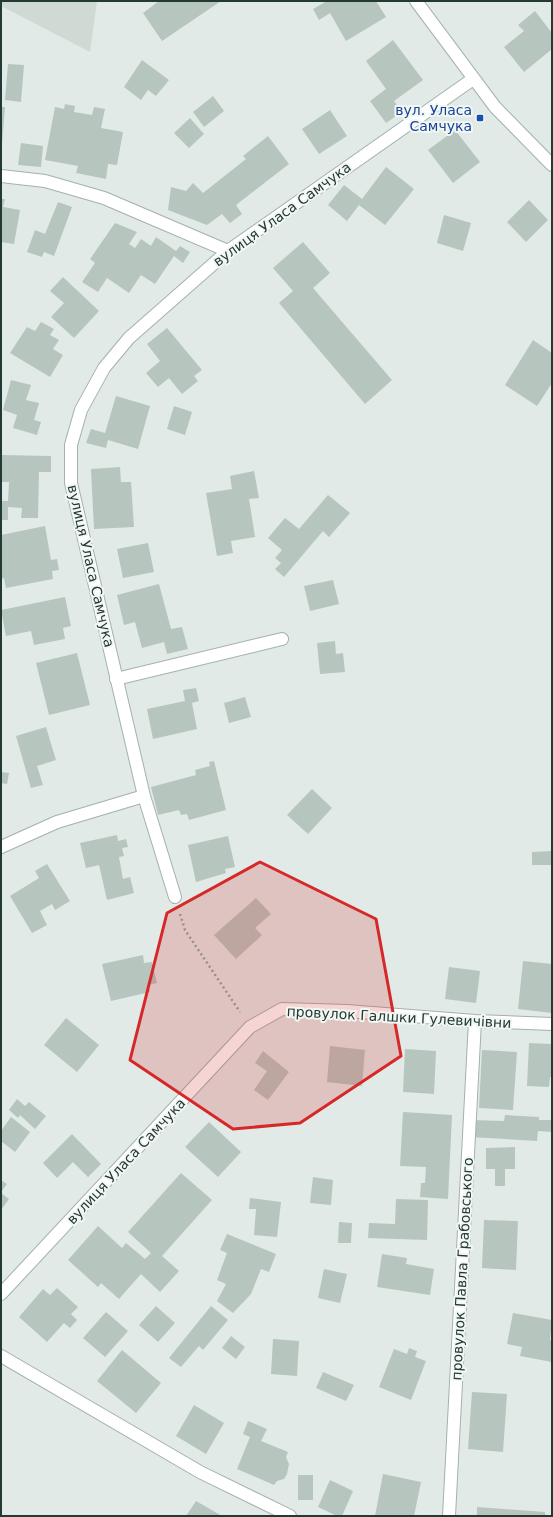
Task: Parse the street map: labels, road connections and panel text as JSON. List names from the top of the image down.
{
  "streets": {
    "street": ["вулиця Уласа Самчука", "провулок Галшки Гулевичівни", "провулок Павла Грабовського"]
  },
  "crossings": [
    ["вулиця Уласа Самчука", "провулок Галшки Гулевичівни"],
    ["провулок Галшки Гулевичівни", "провулок Павла Грабовського"]
  ],
  "places": {
    "transit": ["вул. Уласа Самчука"]
  }
}
